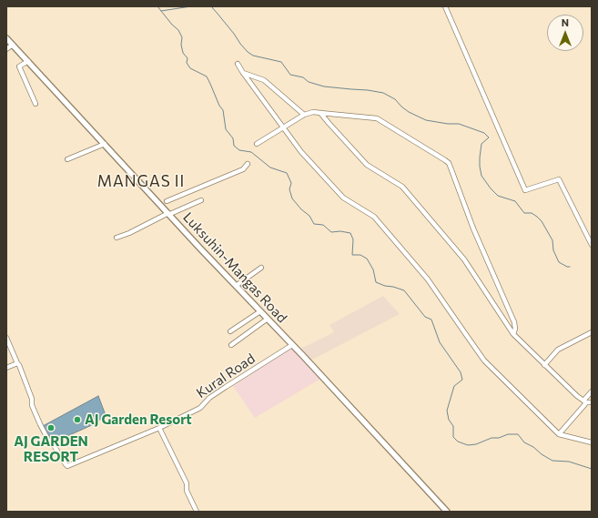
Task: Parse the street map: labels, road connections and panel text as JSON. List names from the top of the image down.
{
  "streets": {
    "main road": ["Luksuhin-Mangas Road"],
    "street": ["Kural Road"]
  },
  "crossings": [
    ["Luksuhin-Mangas Road", "Kural Road"]
  ],
  "districts": ["MANGAS II"],
  "places": ["AJ Garden Resort", "AJ GARDEN RESORT"],
  "north": "top"
}
